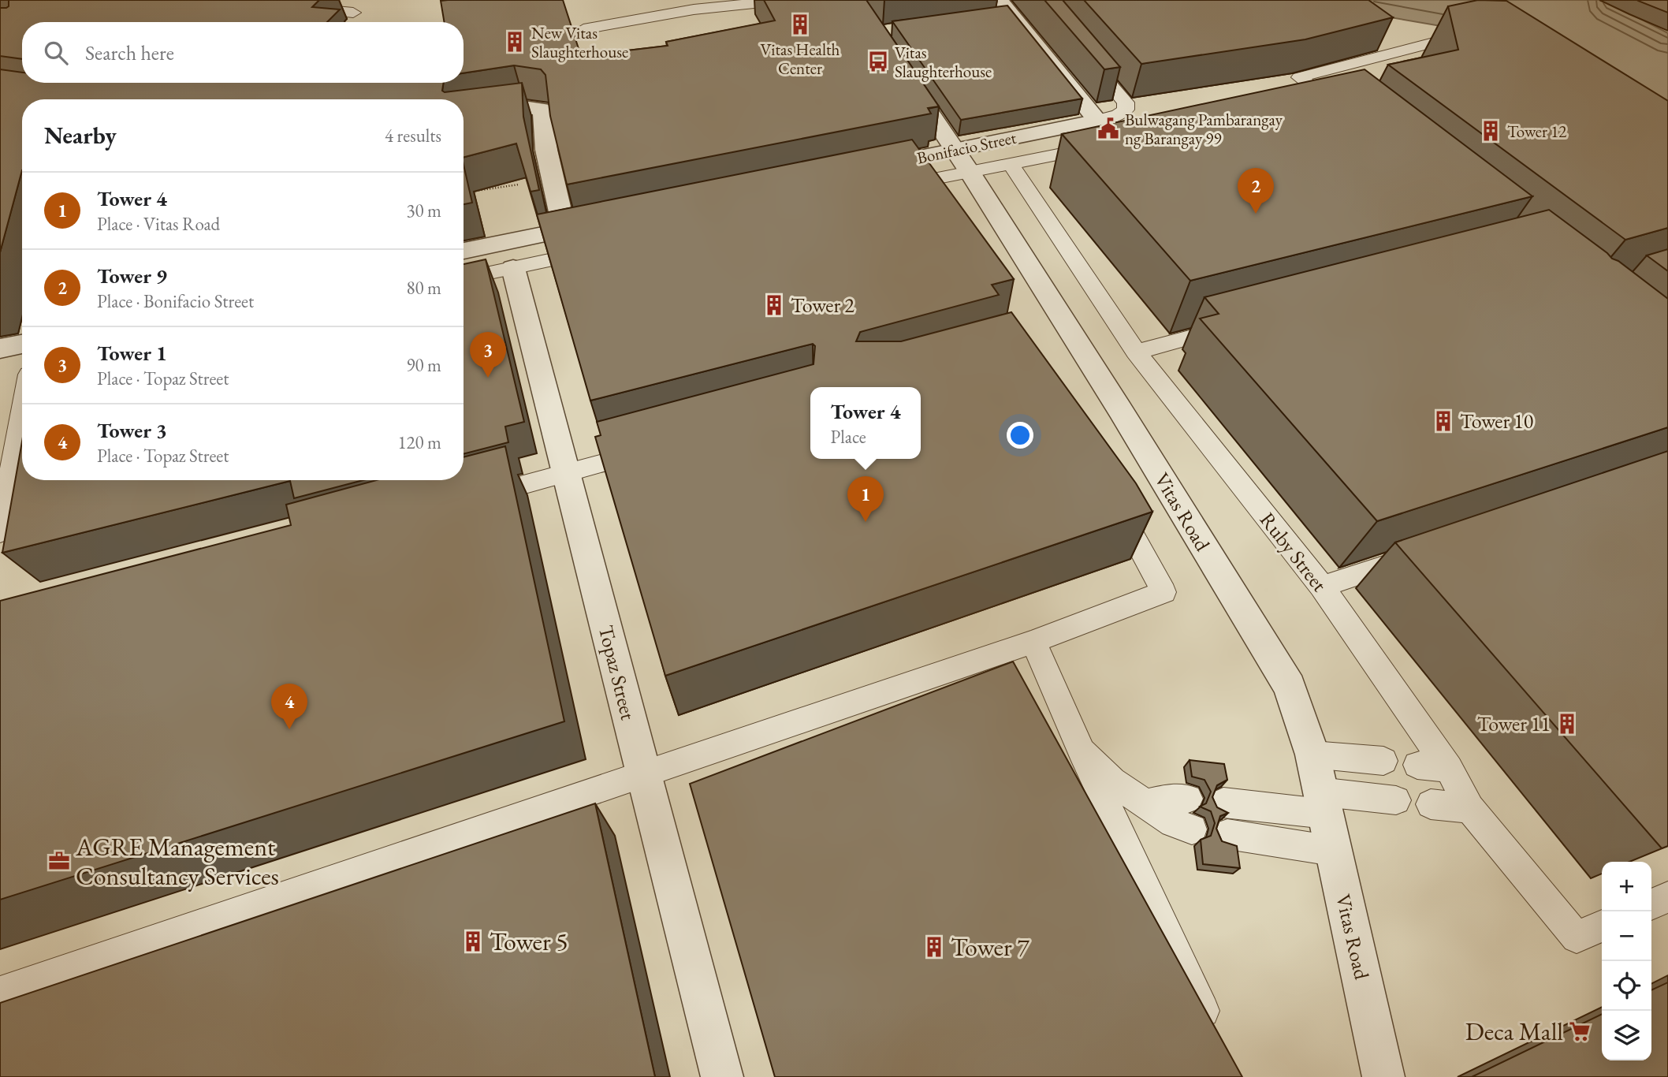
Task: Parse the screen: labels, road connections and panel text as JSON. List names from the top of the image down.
{
  "streets": {
    "street": ["Bonifacio Street", "Vitas Road", "Topaz Street"],
    "lane": ["Ruby Street"]
  },
  "crossings": [
    ["Bonifacio Street", "Vitas Road"]
  ],
  "places": {
    "building": [
      "Vitas Health Center",
      "New Vitas Slaughterhouse",
      "Tower 12",
      "Tower 2",
      "Tower 10",
      "Tower 11",
      "Tower 5",
      "Tower 7"
    ],
    "bus stop": ["Vitas Slaughterhouse"],
    "public building": ["Bulwagang Pambarangay ng Barangay 99"],
    "office": ["AGRE Management Consultancy Services"],
    "supermarket": ["Deca Mall"]
  },
  "page": {
    "search": "Search here",
    "heading": ["Nearby", "4 results"],
    "pins": [
      "2",
      "3",
      "1",
      "4"
    ],
    "list": [
      {
        "mark": "1",
        "name": "Tower 4",
        "note": "Place · Vitas Road",
        "value": "30 m"
      },
      {
        "mark": "2",
        "name": "Tower 9",
        "note": "Place · Bonifacio Street",
        "value": "80 m"
      },
      {
        "mark": "3",
        "name": "Tower 1",
        "note": "Place · Topaz Street",
        "value": "90 m"
      },
      {
        "mark": "4",
        "name": "Tower 3",
        "note": "Place · Topaz Street",
        "value": "120 m"
      }
    ],
    "popup": ["Tower 4", "Place"],
    "map_buttons": ["+", "−"]
  }
}
